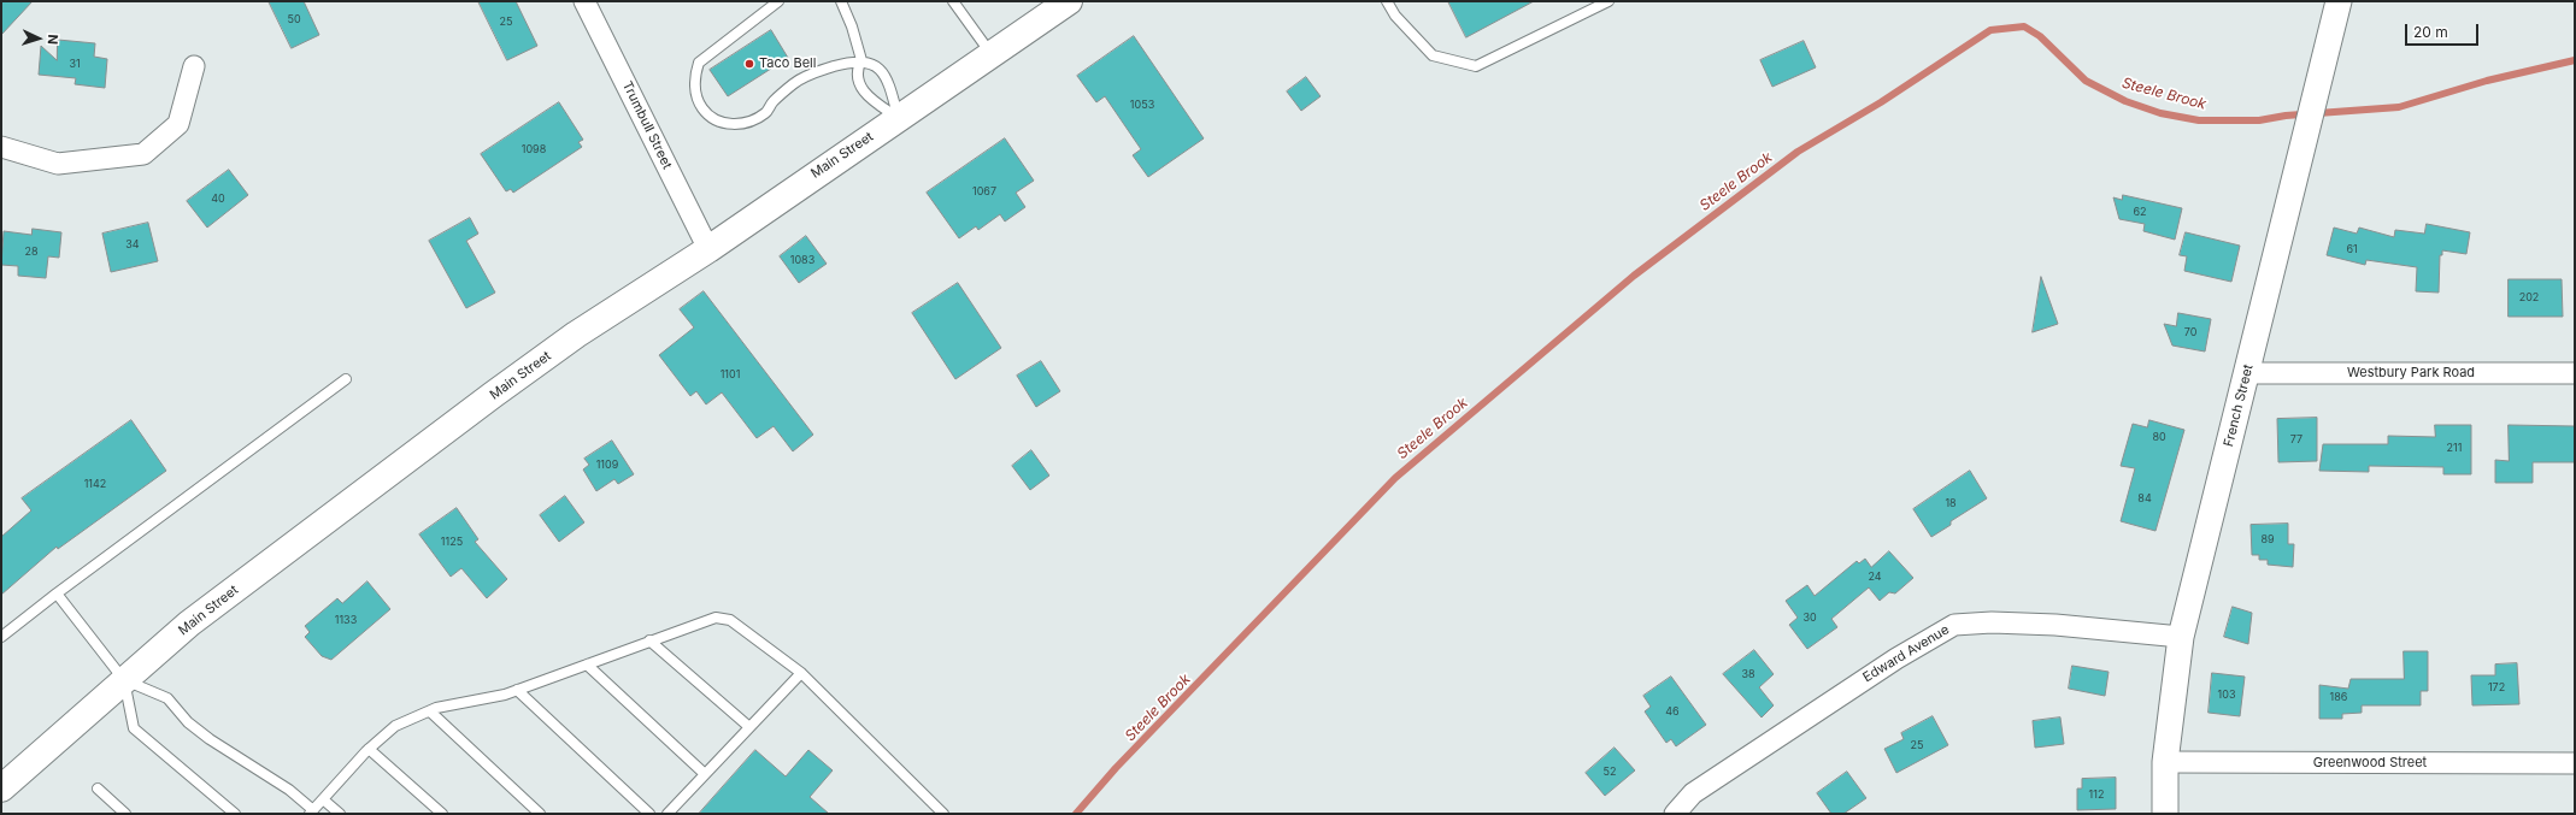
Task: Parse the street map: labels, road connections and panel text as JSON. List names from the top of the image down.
{
  "streets": {
    "main road": ["Main Street"],
    "street": [
      "Trumbull Street",
      "Westbury Park Road",
      "French Street",
      "Edward Avenue",
      "Greenwood Street"
    ]
  },
  "crossings": [
    ["Trumbull Street", "Main Street"],
    ["Westbury Park Road", "French Street"],
    ["French Street", "Edward Avenue"],
    ["French Street", "Greenwood Street"]
  ],
  "water": ["Steele Brook"],
  "places": ["Taco Bell"],
  "house_numbers": [
    "50",
    "25",
    "31",
    "1053",
    "1098",
    "1067",
    "40",
    "62",
    "34",
    "61",
    "28",
    "1083",
    "202",
    "70",
    "1101",
    "80",
    "77",
    "211",
    "1109",
    "1142",
    "84",
    "18",
    "89",
    "1125",
    "24",
    "30",
    "1133",
    "38",
    "172",
    "103",
    "186",
    "46",
    "25",
    "52",
    "112"
  ],
  "scale_bar": "20 m",
  "north": "right"
}
